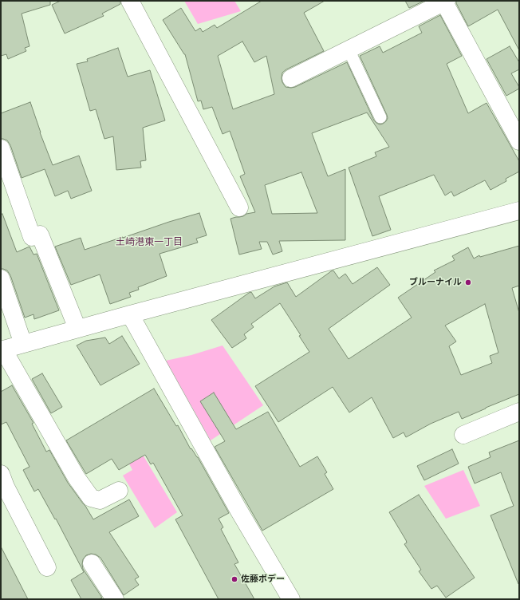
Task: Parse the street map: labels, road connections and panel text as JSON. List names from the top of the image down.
{
  "districts": ["土崎港東一丁目"],
  "places": ["ブルーナイル", "佐藤ボデー"]
}
